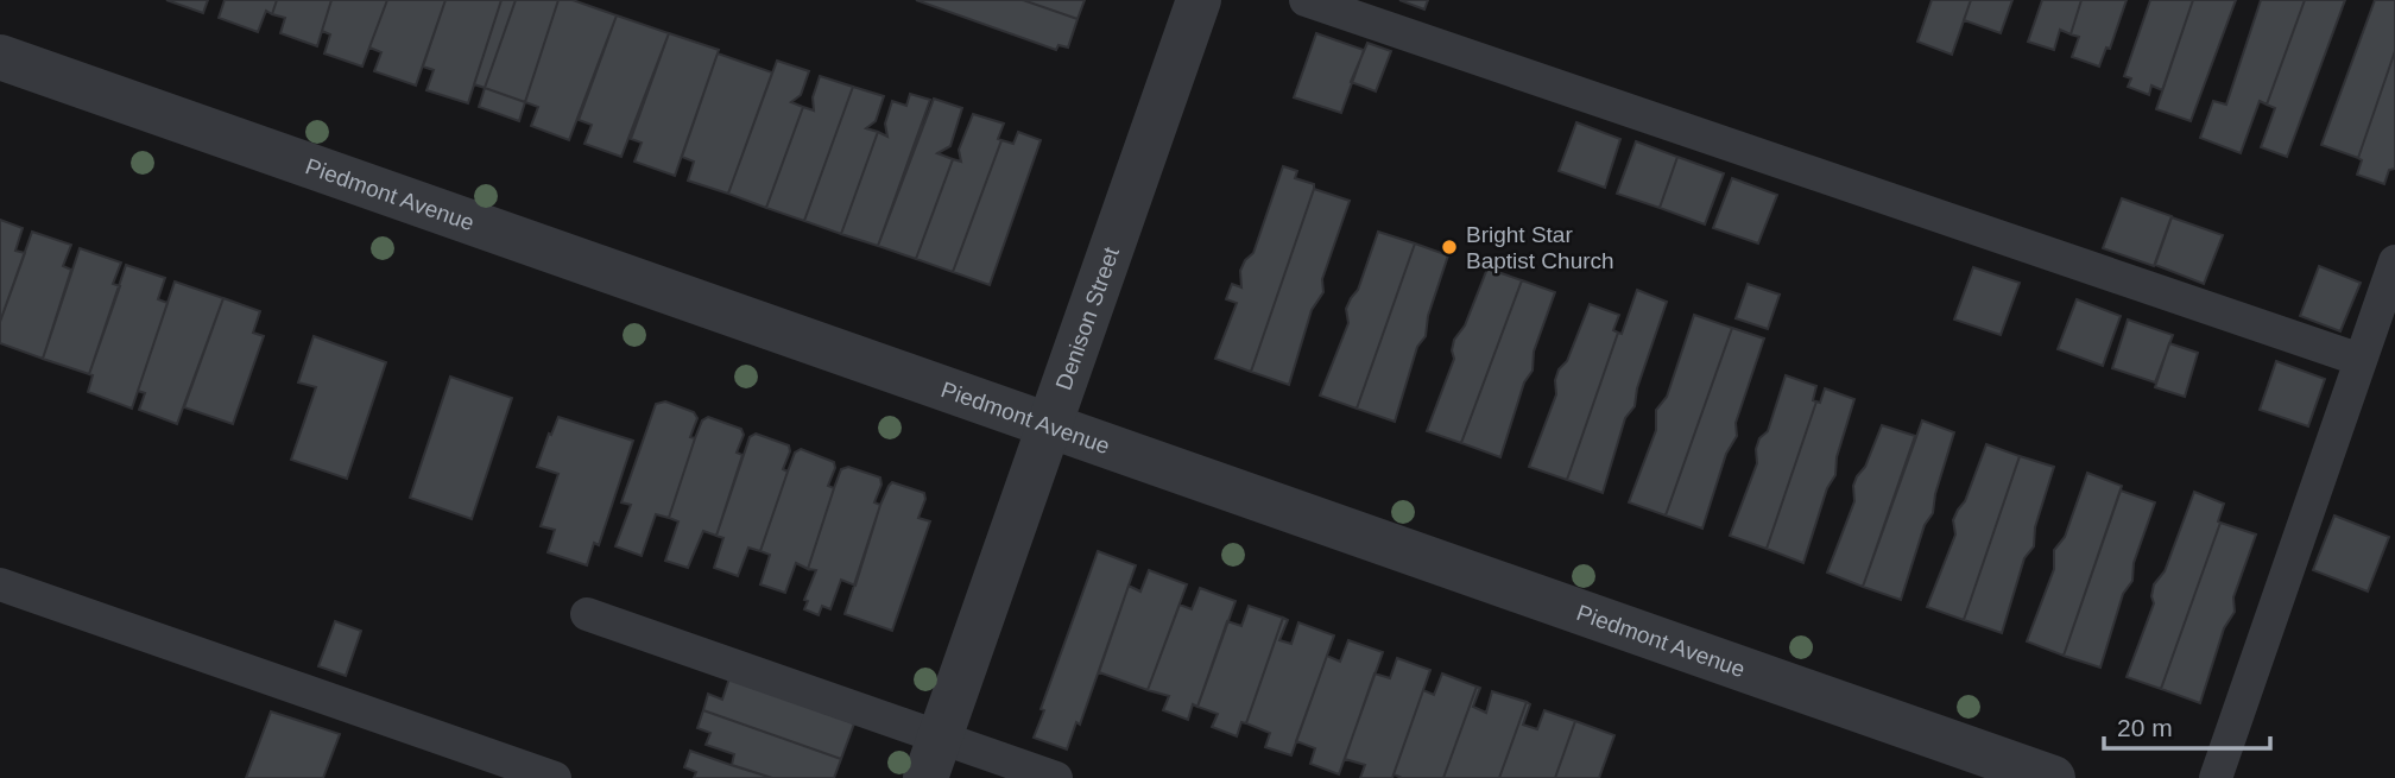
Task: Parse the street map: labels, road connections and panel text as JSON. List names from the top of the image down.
{
  "streets": {
    "street": ["Piedmont Avenue", "Denison Street"]
  },
  "crossings": [
    ["Piedmont Avenue", "Denison Street"]
  ],
  "places": ["Bright Star Baptist Church"],
  "scale_bar": "20 m"
}
